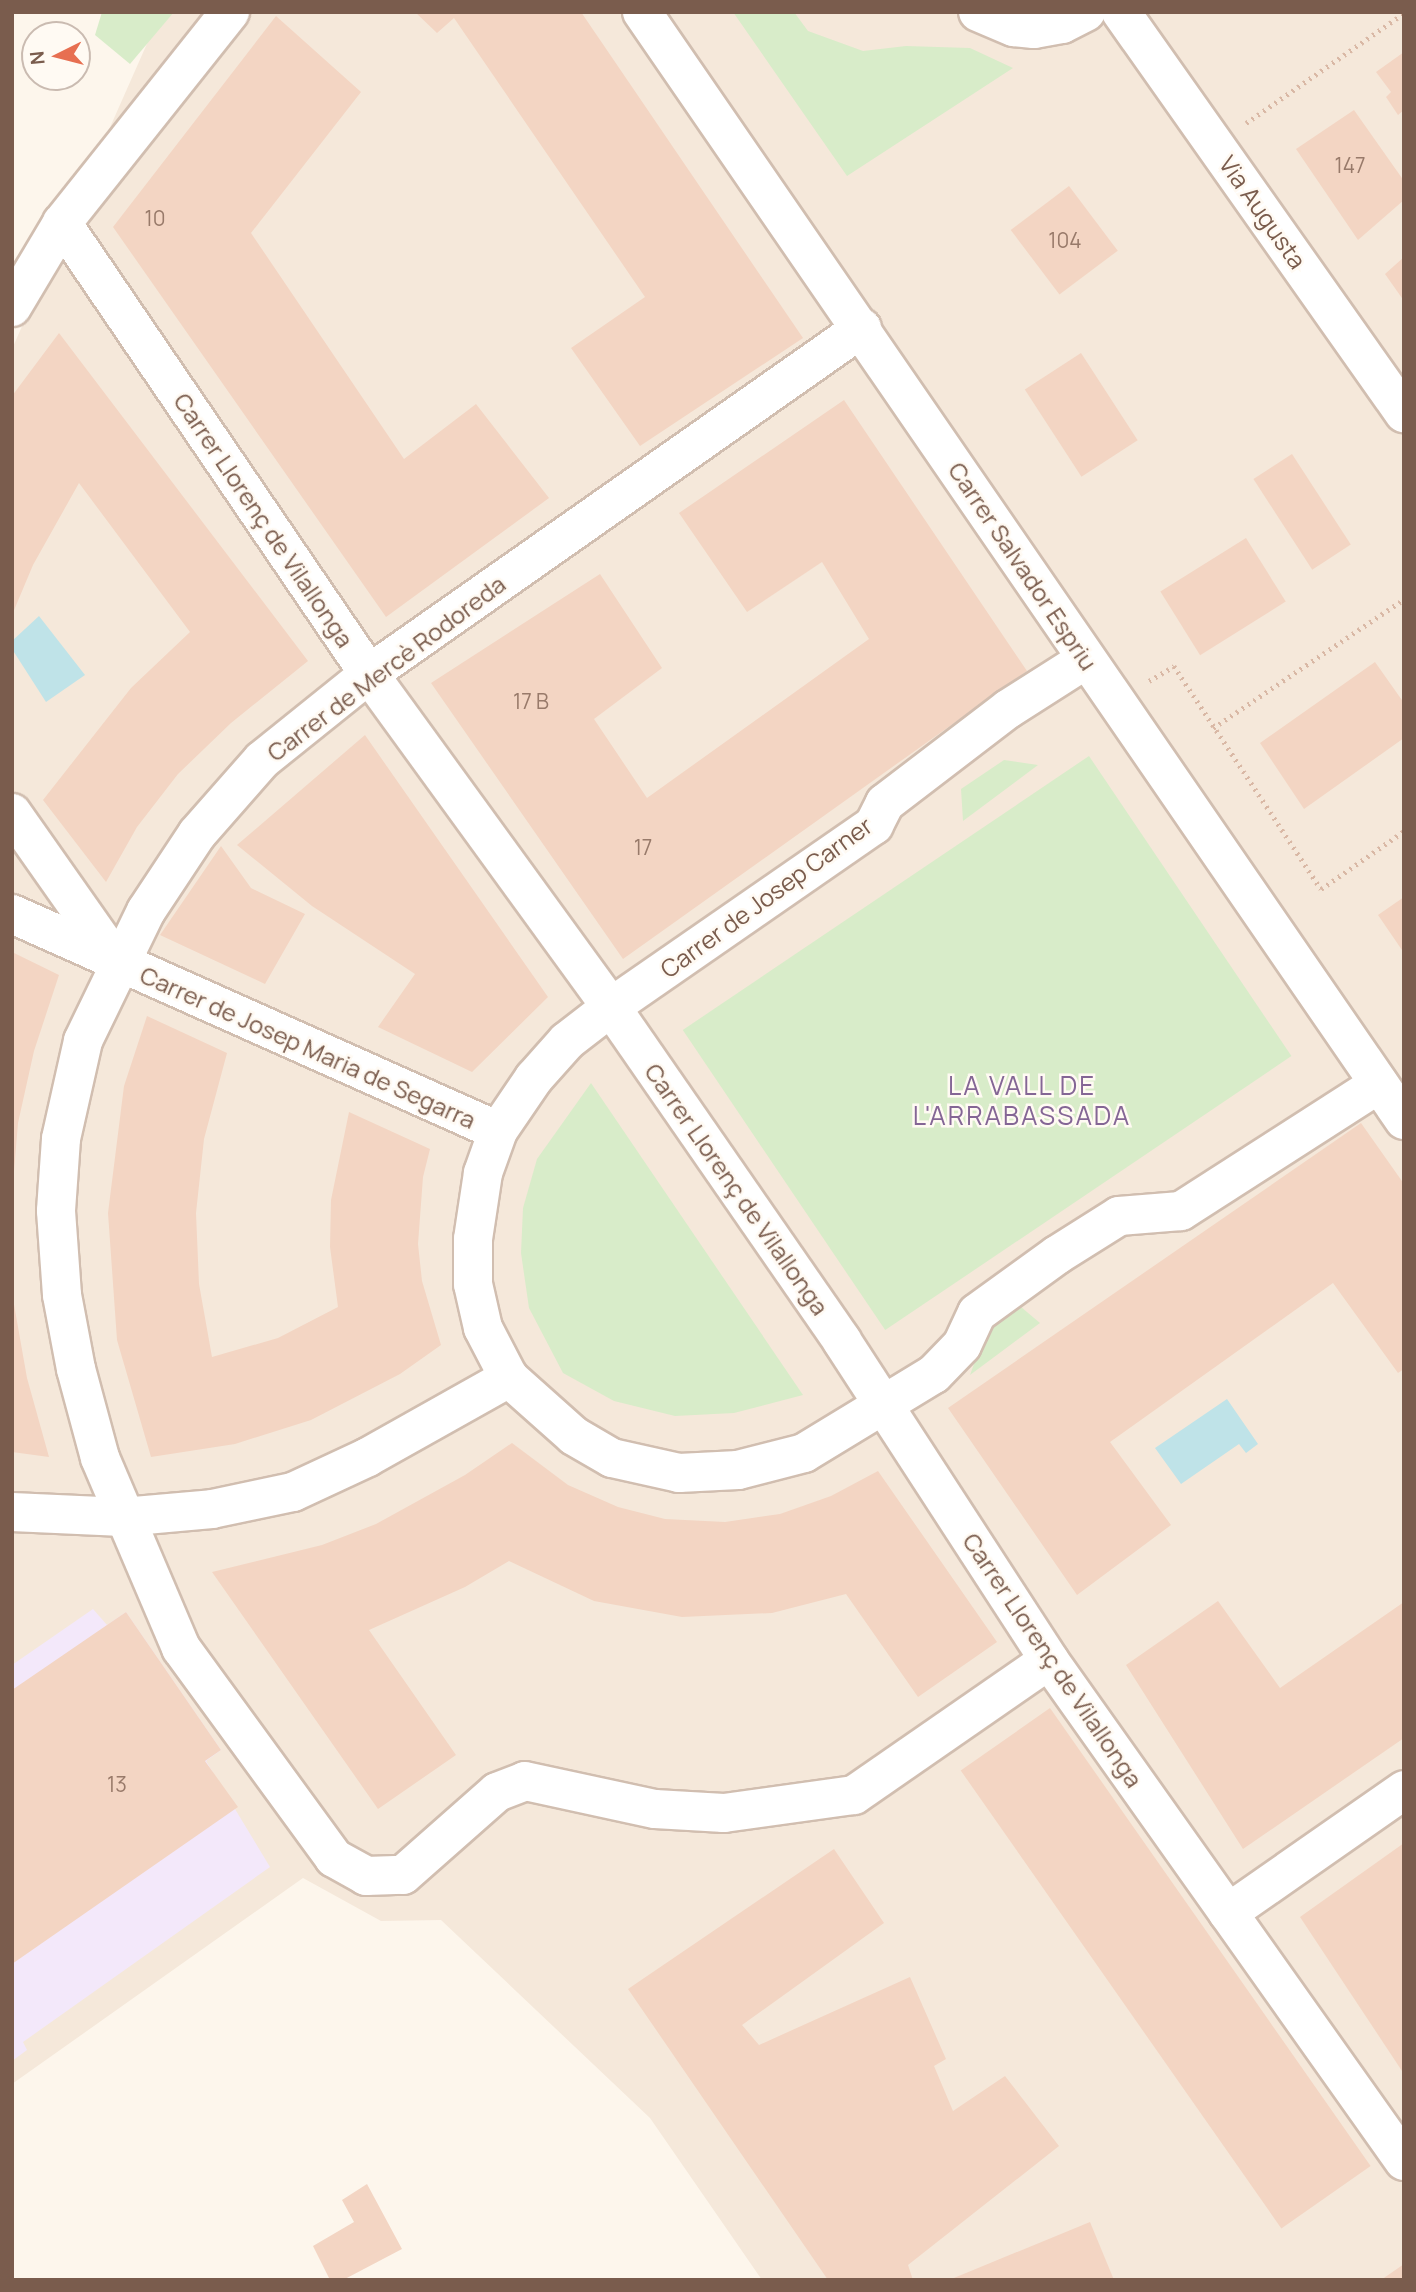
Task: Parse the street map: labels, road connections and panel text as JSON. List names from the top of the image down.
{
  "streets": {
    "street": [
      "Via Augusta",
      "Carrer Llorenç de Vilallonga",
      "Carrer Salvador Espriu",
      "Carrer de Mercè Rodoreda",
      "Carrer de Josep Carner",
      "Carrer de Josep Maria de Segarra"
    ]
  },
  "crossings": [
    ["Carrer Llorenç de Vilallonga", "Carrer de Mercè Rodoreda"],
    ["Carrer Llorenç de Vilallonga", "Carrer de Josep Carner"],
    ["Carrer Salvador Espriu", "Carrer de Mercè Rodoreda"],
    ["Carrer Salvador Espriu", "Carrer de Josep Carner"],
    ["Carrer de Mercè Rodoreda", "Carrer de Josep Maria de Segarra"],
    ["Carrer de Josep Carner", "Carrer de Josep Maria de Segarra"]
  ],
  "districts": ["LA VALL DE L'ARRABASSADA"],
  "house_numbers": [
    "147",
    "10",
    "104",
    "17 B",
    "17",
    "13"
  ],
  "north": "left"
}
